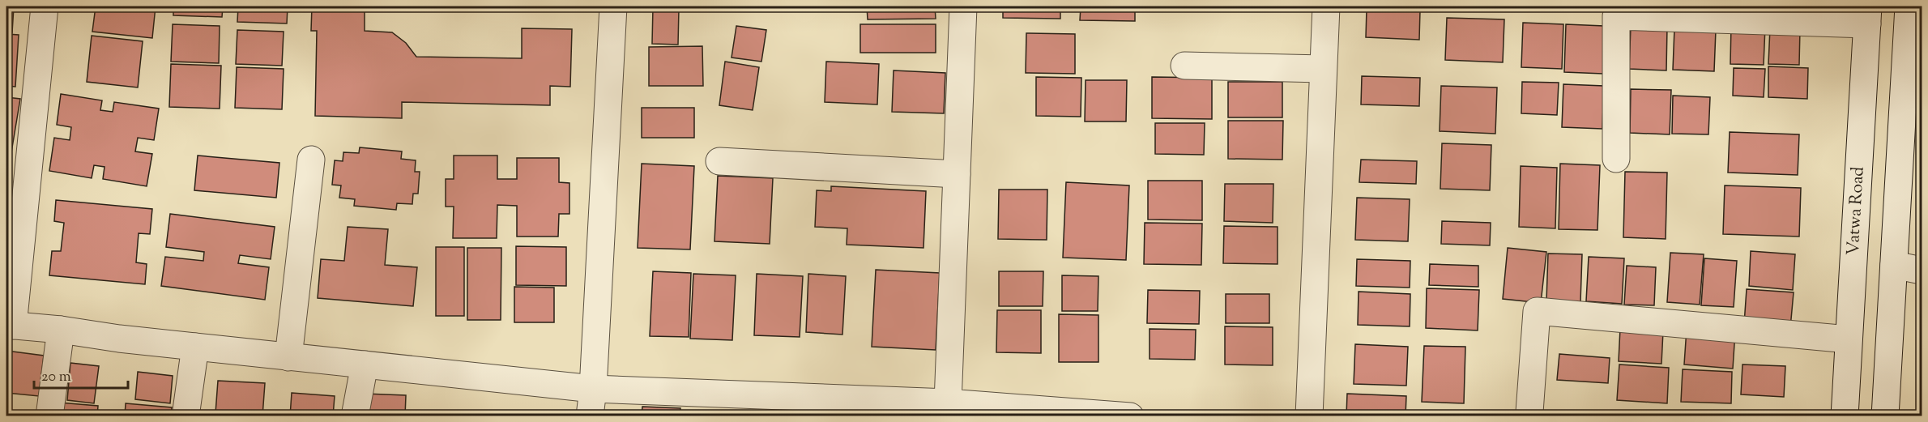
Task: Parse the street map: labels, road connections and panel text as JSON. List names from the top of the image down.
{
  "streets": {
    "street": ["Vatwa Road"]
  },
  "scale_bar": "20 m"
}
